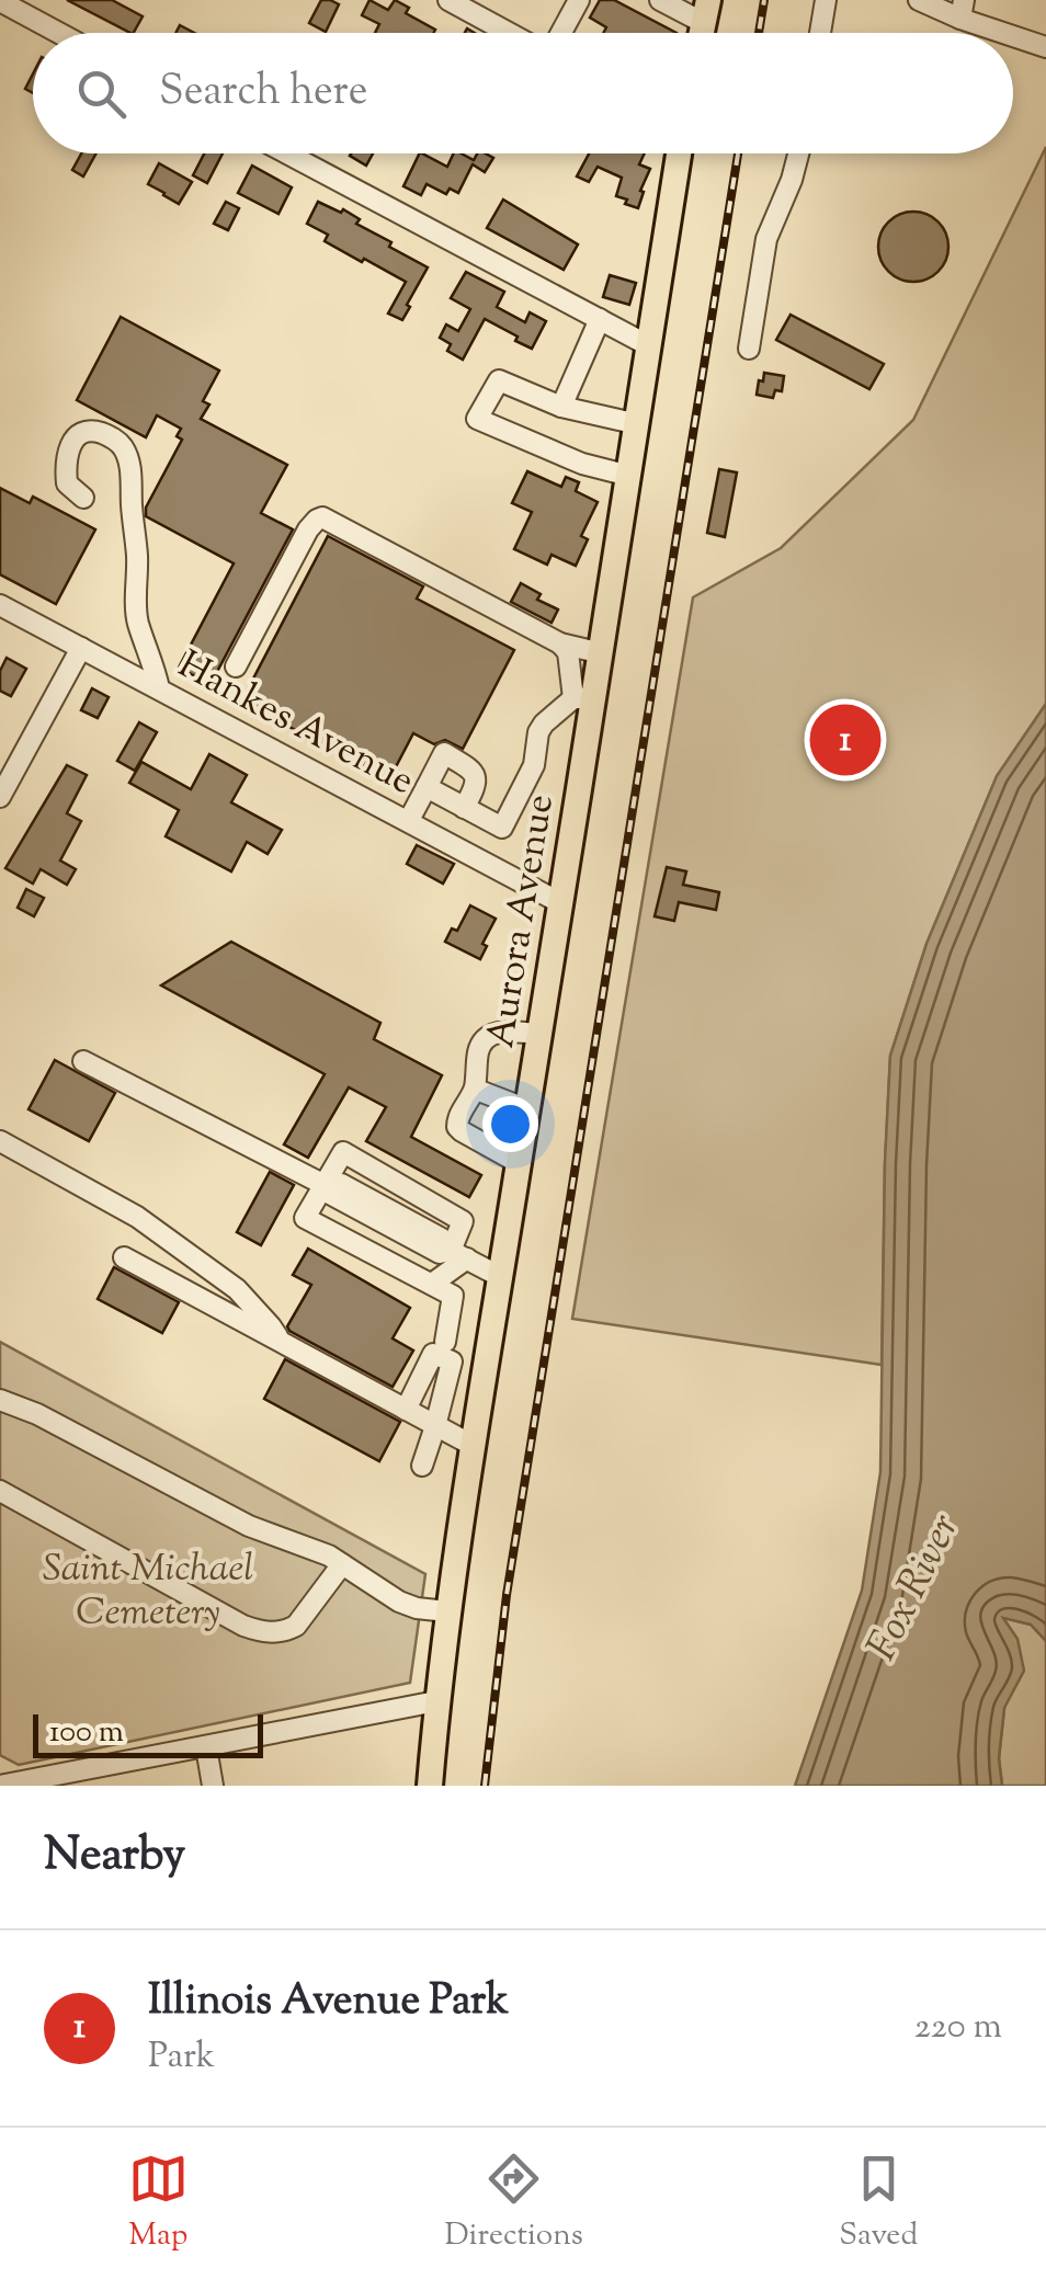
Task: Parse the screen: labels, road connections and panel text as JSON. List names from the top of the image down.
{
  "streets": {
    "main road": ["Aurora Avenue"],
    "street": ["Hankes Avenue"]
  },
  "crossings": [
    ["Hankes Avenue", "Aurora Avenue"]
  ],
  "water": ["Fox River"],
  "parks": ["Saint Michael Cemetery"],
  "scale_bar": "100 m",
  "page": {
    "search": "Search here",
    "pins": "1",
    "scale": "100 m",
    "heading": "Nearby",
    "list": [
      {
        "mark": "1",
        "name": "Illinois Avenue Park",
        "note": "Park",
        "value": "220 m"
      }
    ],
    "nav": ["Map", "Directions", "Saved"]
  }
}
